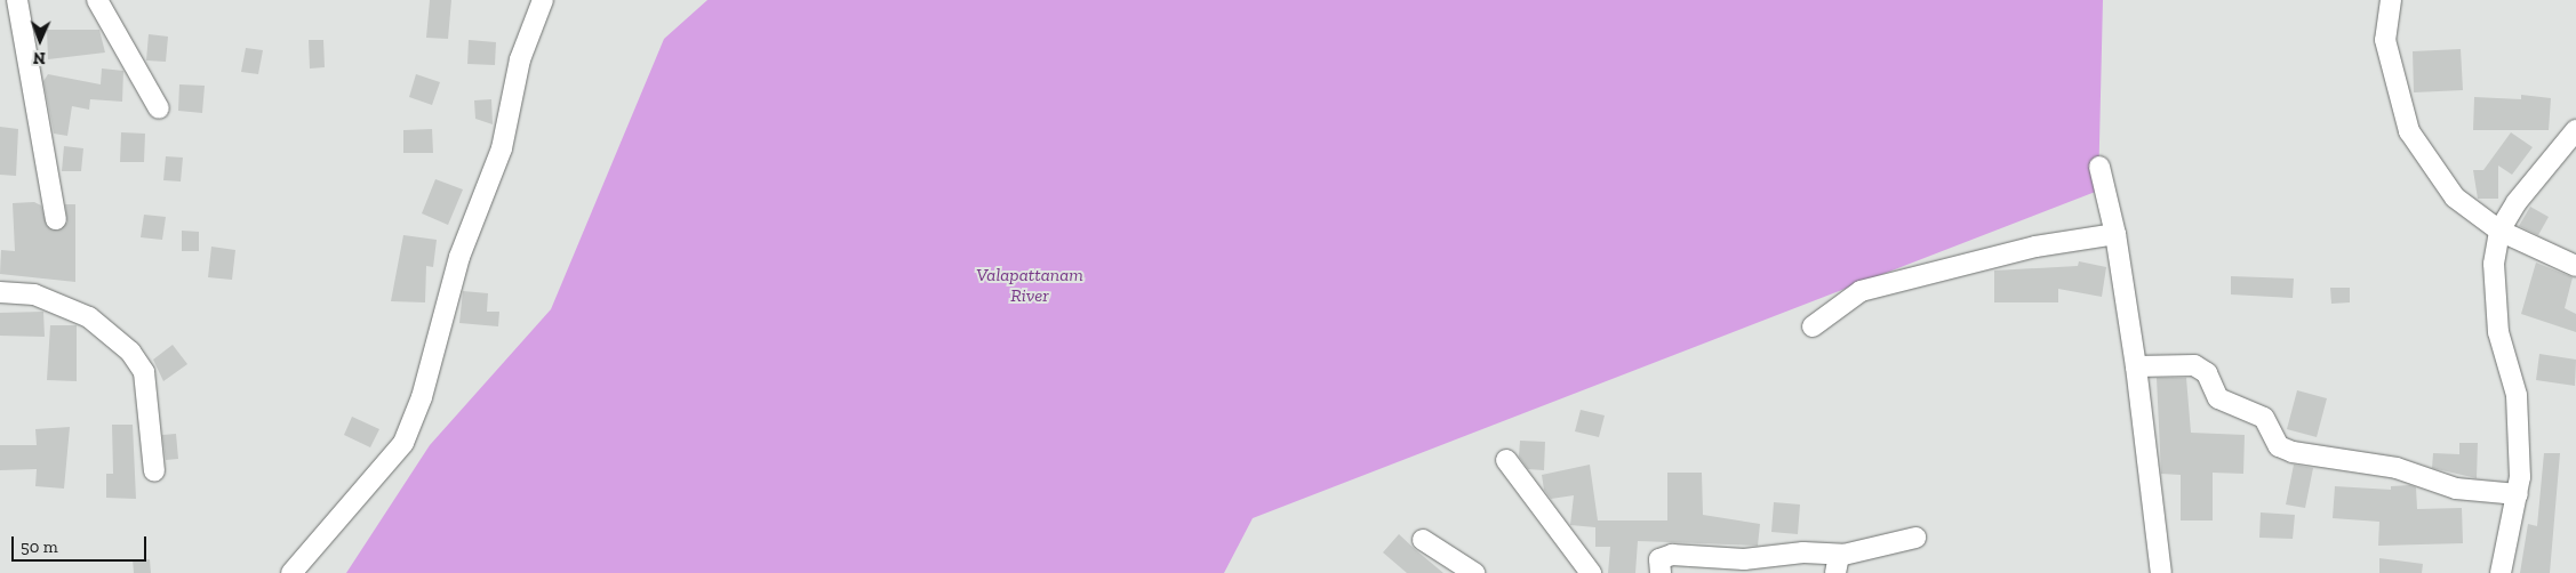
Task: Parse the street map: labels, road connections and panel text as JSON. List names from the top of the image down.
{
  "water": ["Valapattanam River"],
  "scale_bar": "50 m",
  "north": "bottom"
}
